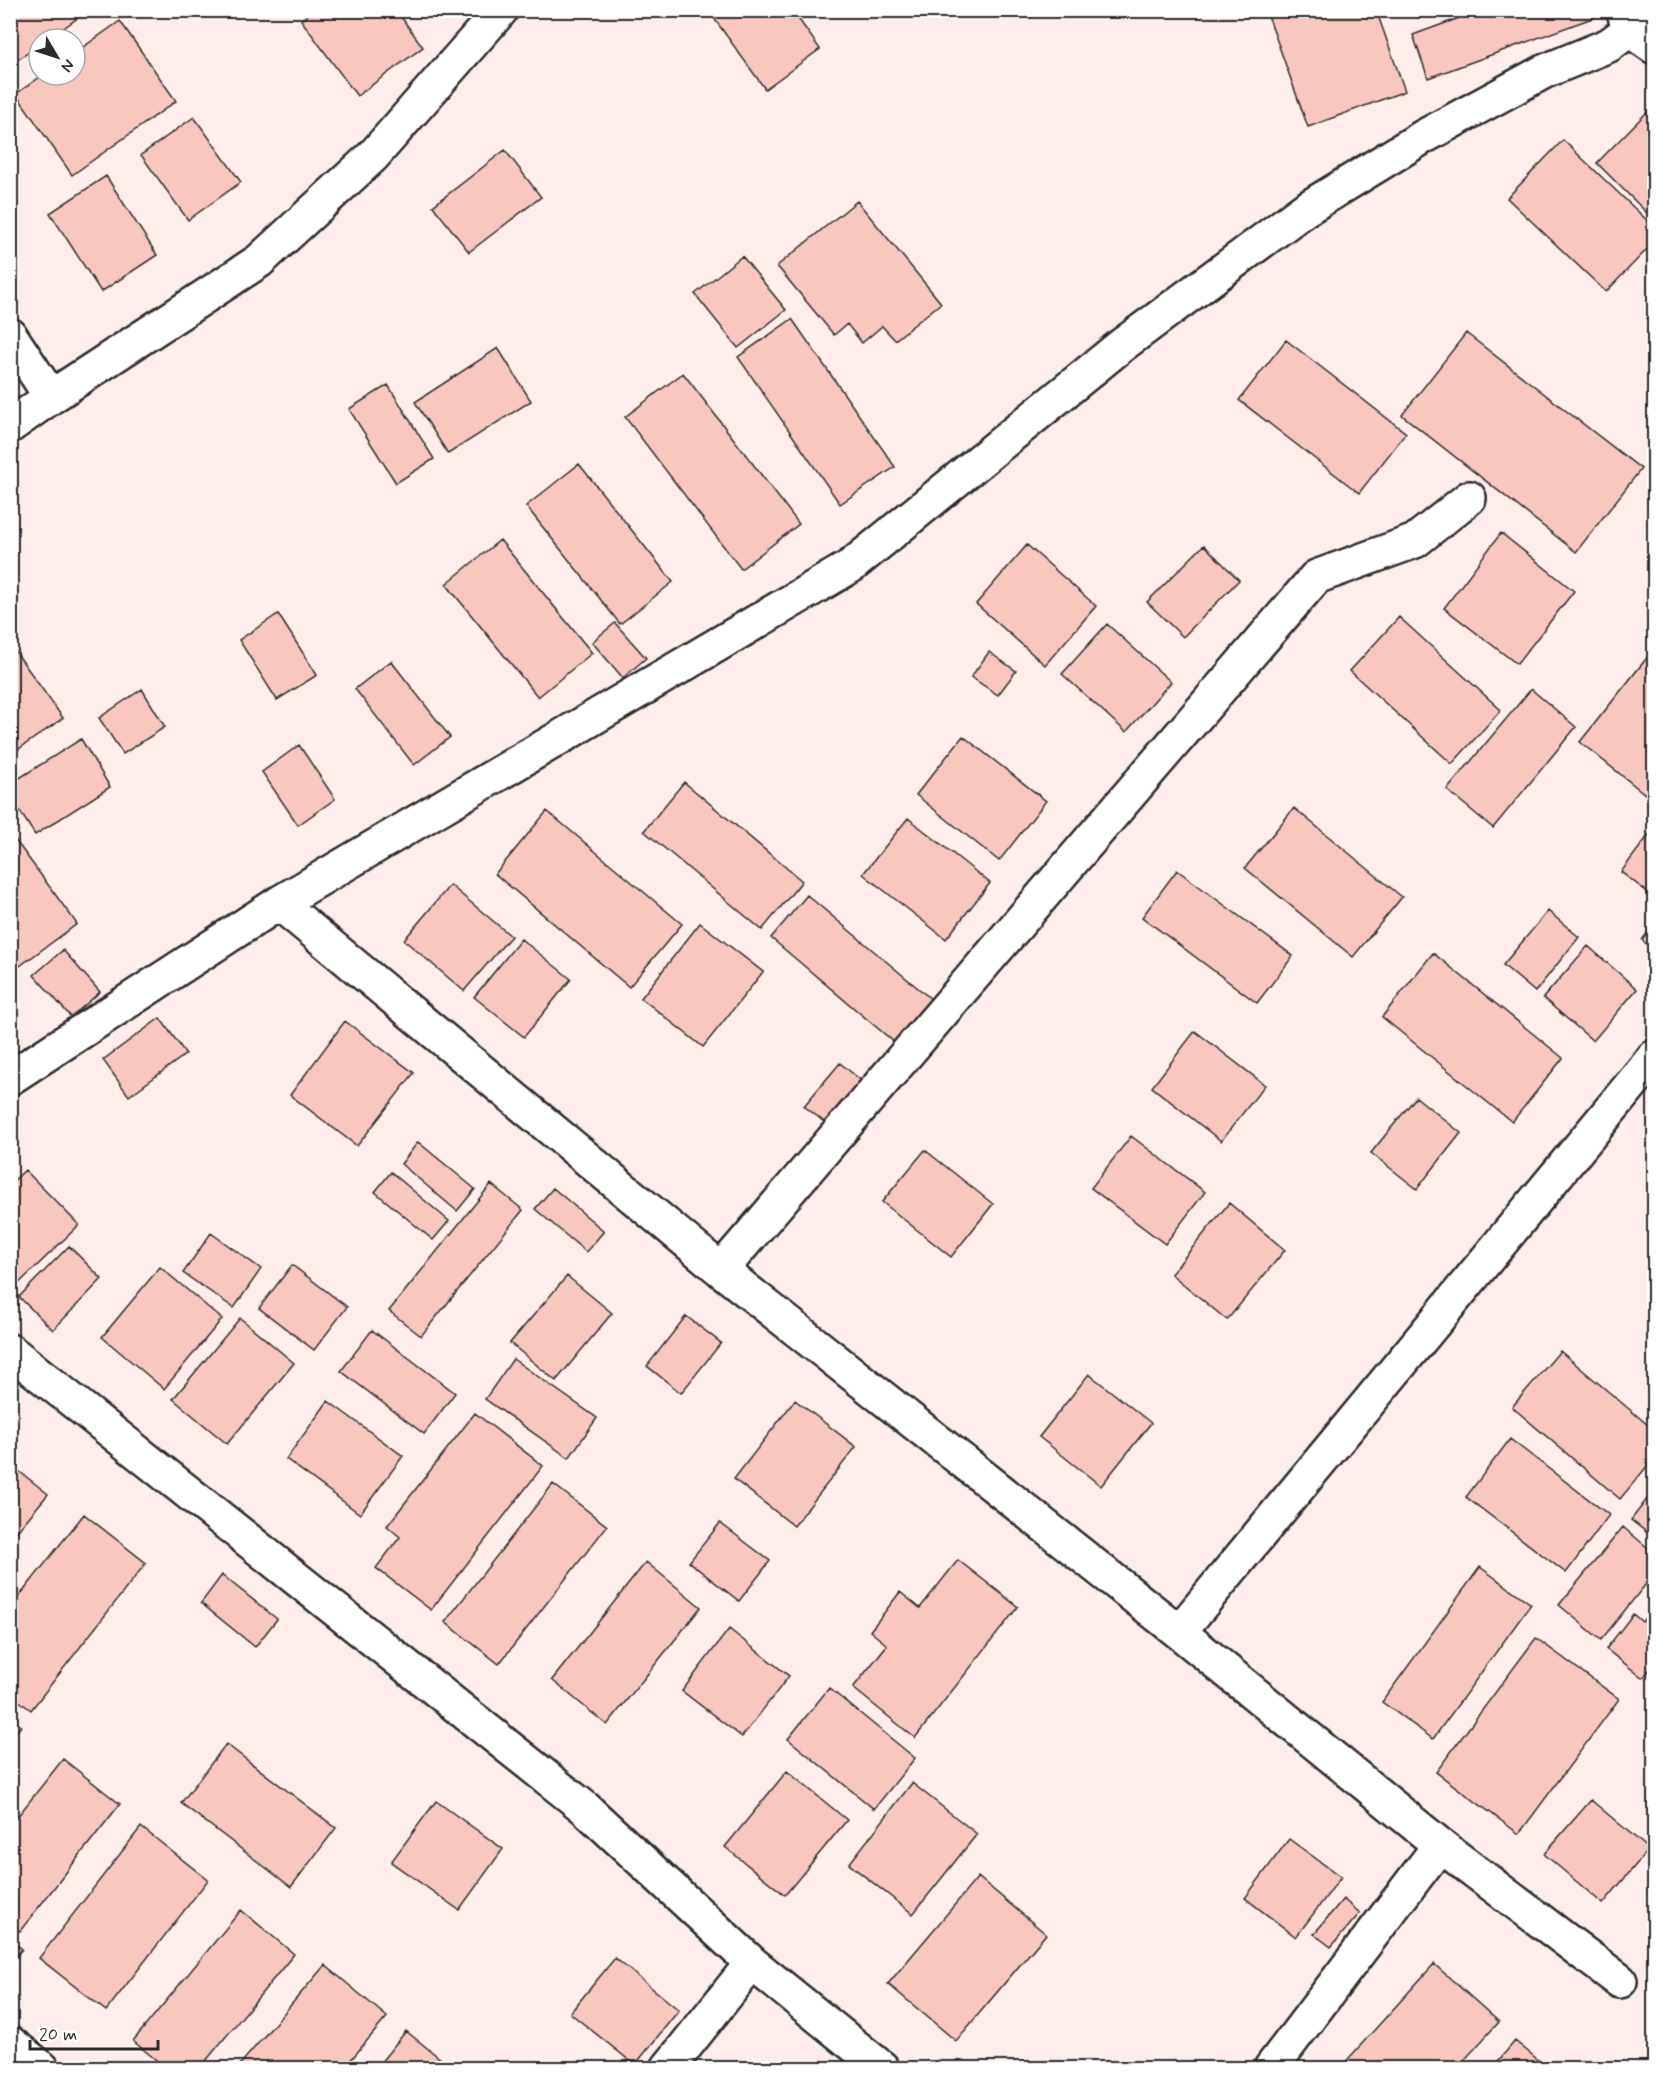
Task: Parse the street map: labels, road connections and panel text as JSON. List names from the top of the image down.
{
  "scale_bar": "20 m",
  "north": "bottom right"
}
